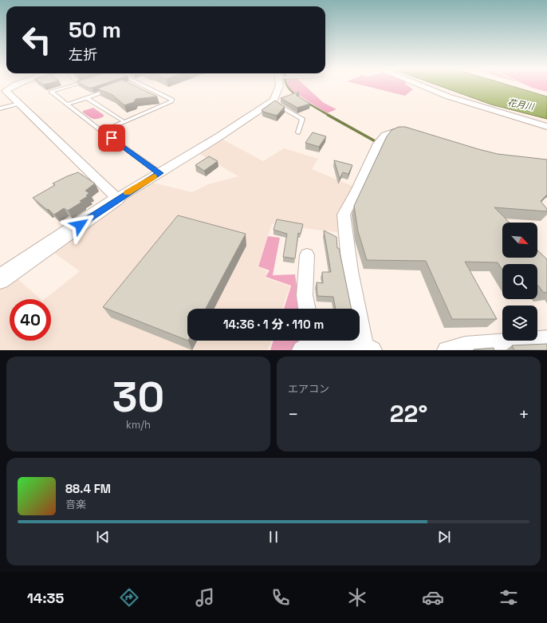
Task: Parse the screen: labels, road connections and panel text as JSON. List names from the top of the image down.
{
  "water": ["花月川"],
  "north": "bottom right",
  "page": {
    "turn": ["50 m", "左折"],
    "limit": "40",
    "trip": "14:36 · 1 分 · 110 m",
    "tile": [
      ["30", "km/h"],
      "エアコン"
    ],
    "heat": ["−", "22°", "+"],
    "song": ["88.4 FM", "音楽"],
    "tabs": "14:35"
  }
}
